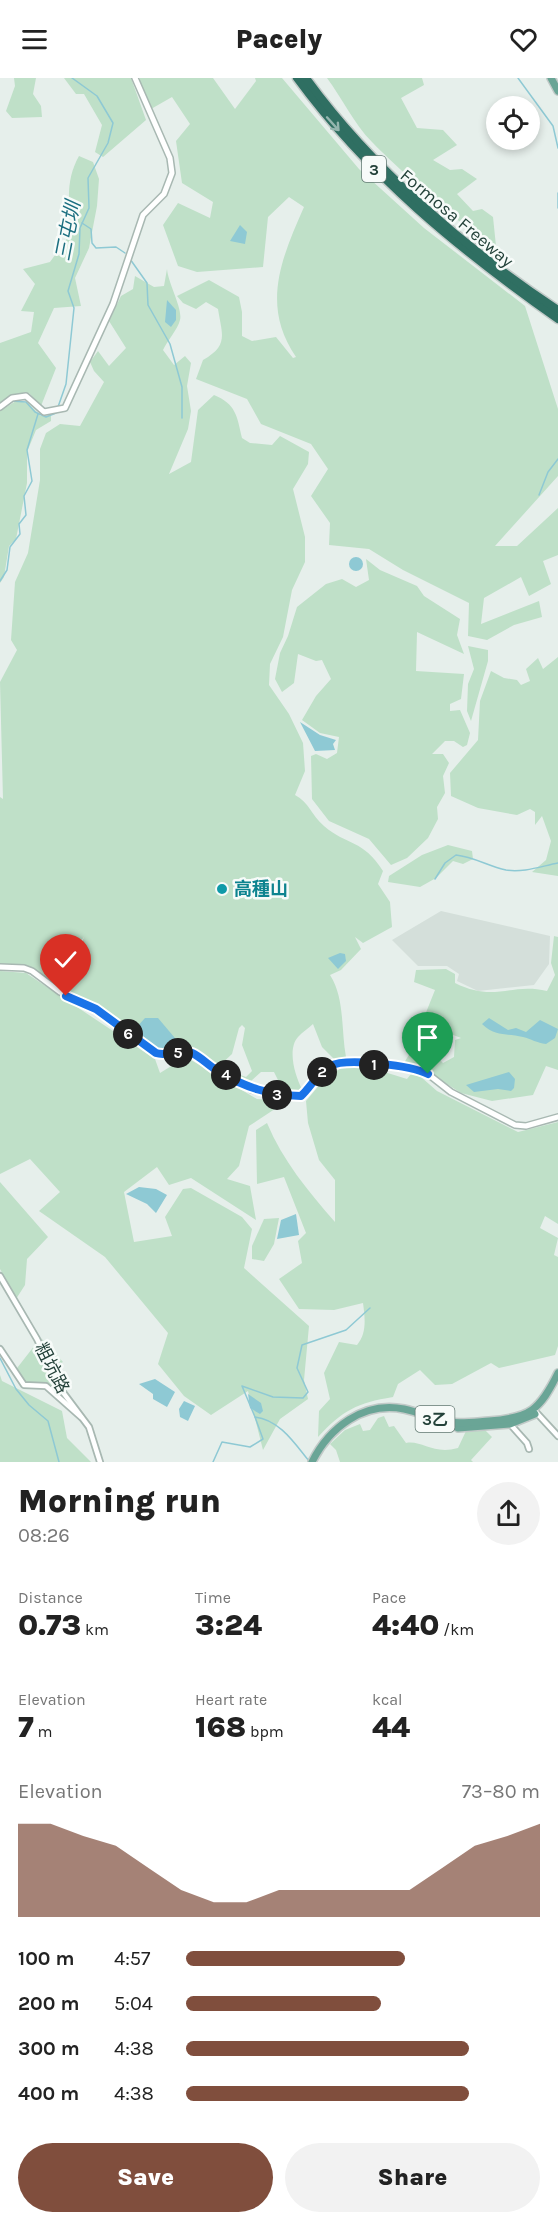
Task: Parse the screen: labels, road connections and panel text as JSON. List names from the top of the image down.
{
  "streets": {
    "highway": ["3", "Formosa Freeway"],
    "main road": ["3乙"],
    "street": ["粗坑路"]
  },
  "water": ["三屯圳"],
  "places": ["高種山"],
  "page": {
    "header": "Pacely",
    "pins": [
      "6",
      "5",
      "1",
      "2",
      "4",
      "3"
    ],
    "heading": ["Morning run", "08:26"],
    "stats": [
      ["Distance", "0.73 km"],
      ["Time", "3:24"],
      ["Pace", "4:40 /km"],
      ["Elevation", "7 m"],
      ["Heart rate", "168 bpm"],
      ["kcal", "44"]
    ],
    "chart": ["Elevation", "73–80 m"],
    "list": [
      {
        "name": "100 m",
        "note": "4:57"
      },
      {
        "name": "200 m",
        "note": "5:04"
      },
      {
        "name": "300 m",
        "note": "4:38"
      },
      {
        "name": "400 m",
        "note": "4:38"
      }
    ],
    "buttons": ["Save", "Share"]
  }
}
